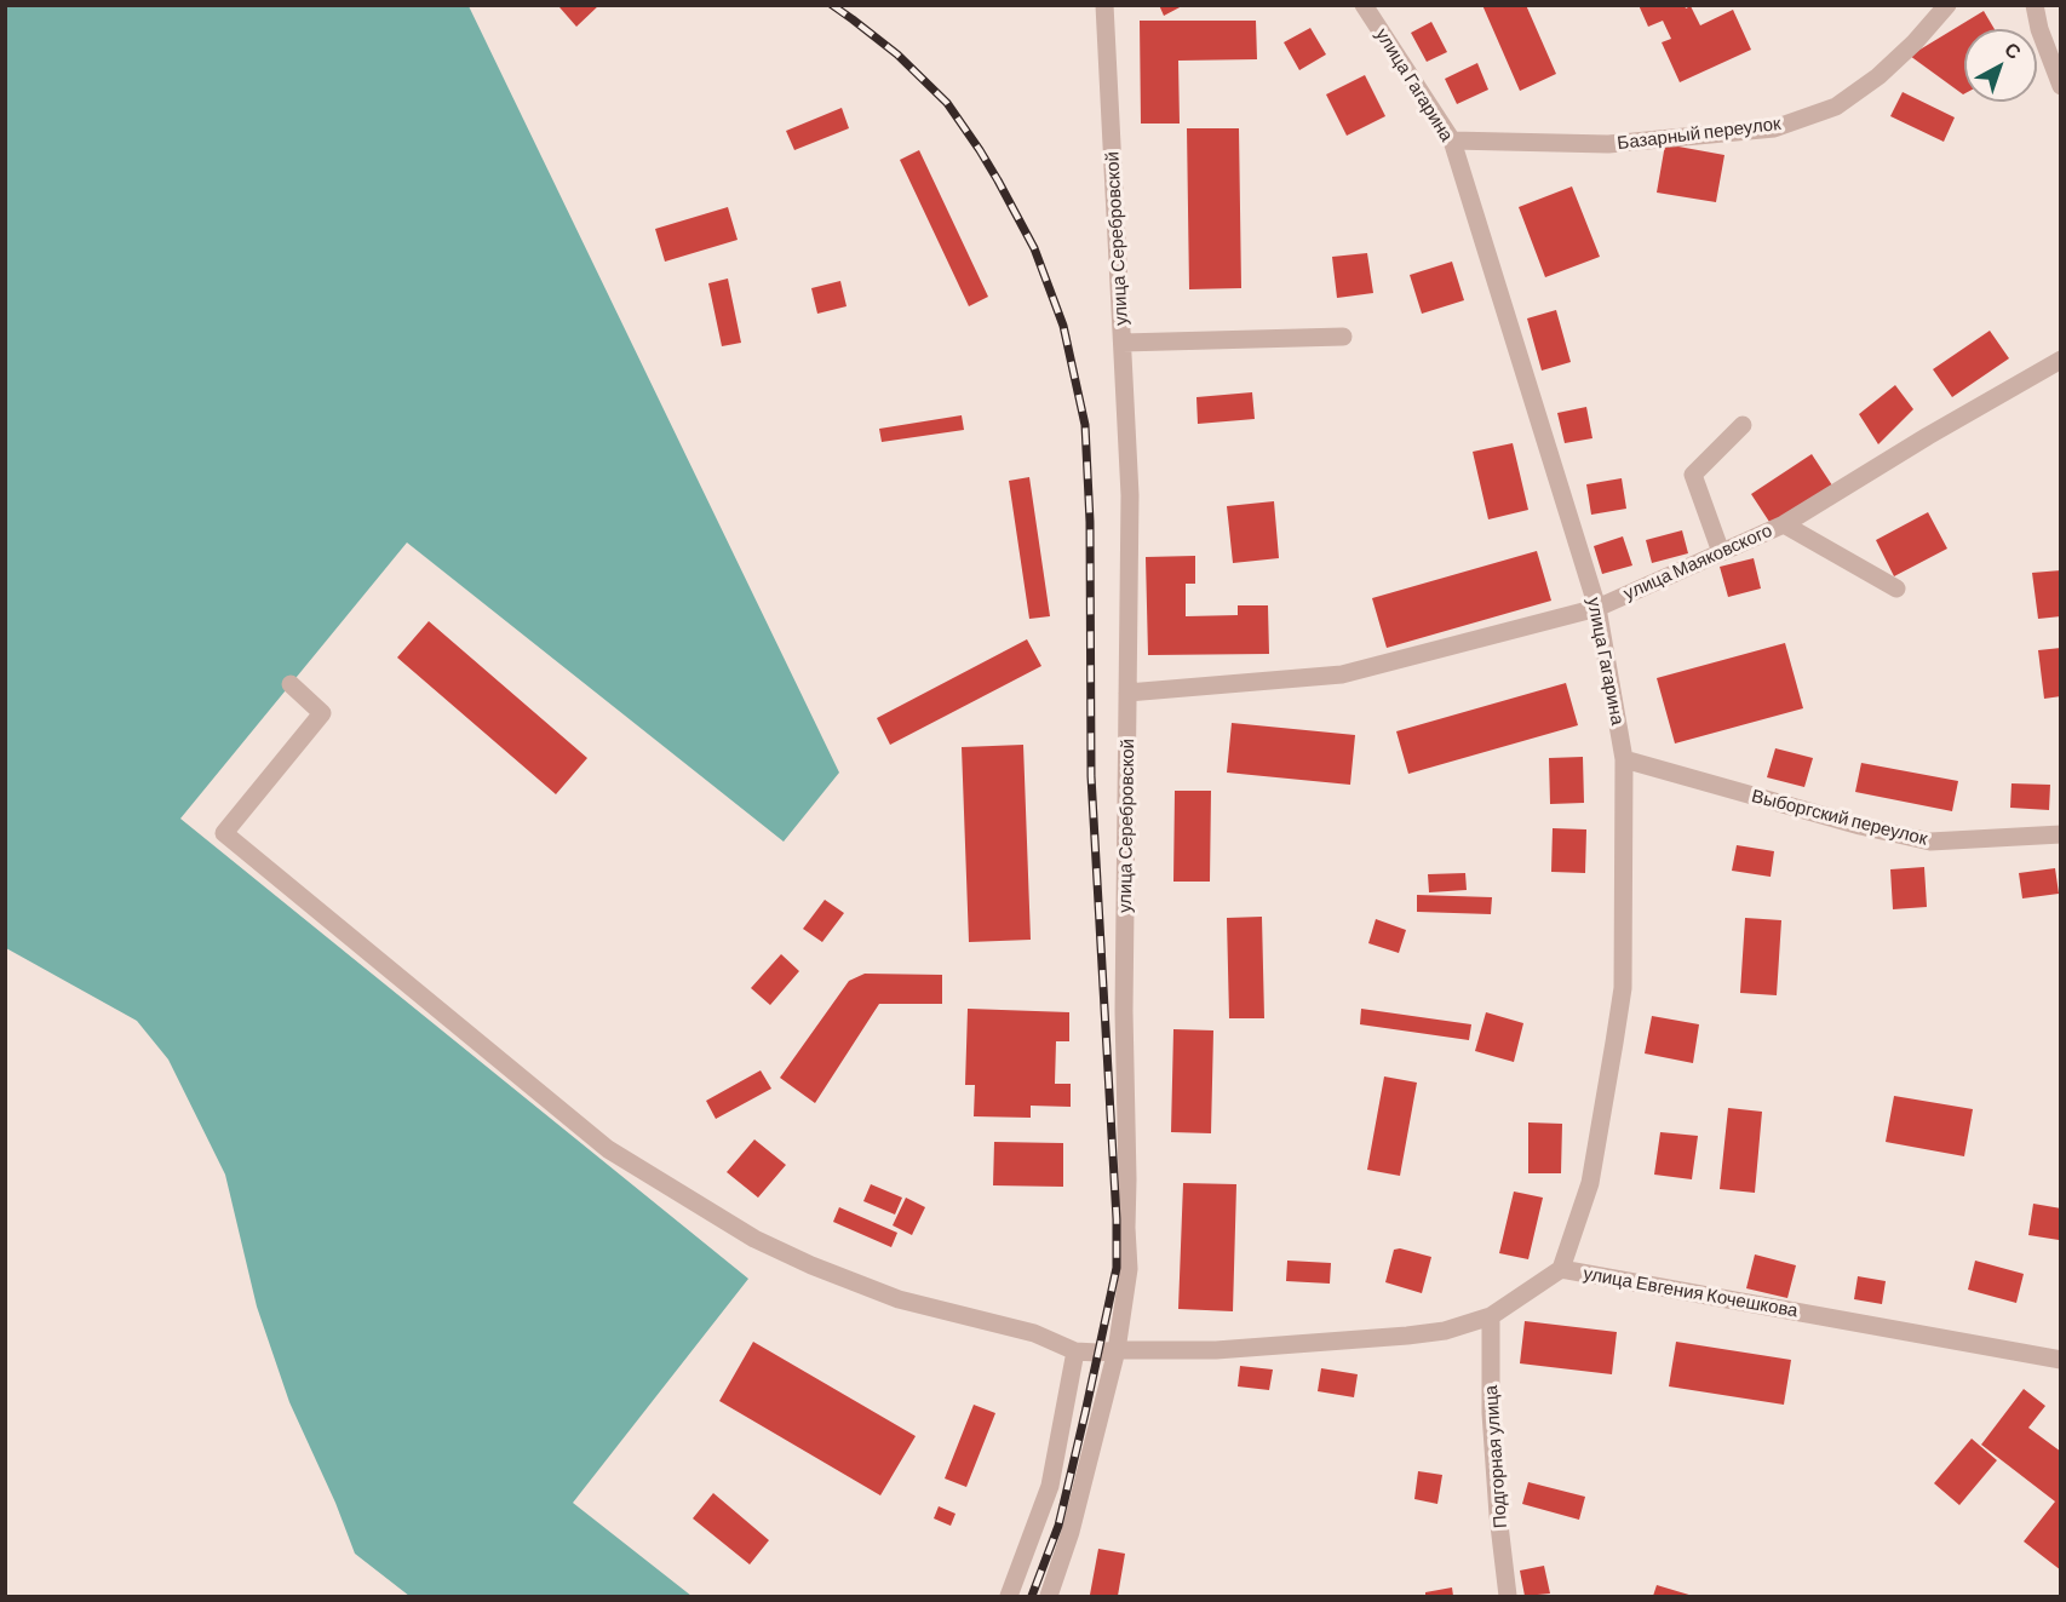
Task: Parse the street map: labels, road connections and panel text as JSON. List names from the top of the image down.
{
  "streets": {
    "street": [
      "улица Гагарина",
      "Базарный переулок",
      "улица Серебровской",
      "улица Маяковского",
      "Выборгский переулок",
      "улица Евгения Кочешкова",
      "Подгорная улица"
    ]
  },
  "crossings": [
    ["улица Гагарина", "Базарный переулок"],
    ["улица Гагарина", "улица Маяковского"],
    ["улица Гагарина", "Выборгский переулок"],
    ["улица Гагарина", "улица Евгения Кочешкова"],
    ["улица Серебровской", "улица Маяковского"],
    ["улица Серебровской", "улица Евгения Кочешкова"],
    ["улица Евгения Кочешкова", "Подгорная улица"]
  ],
  "north": "top right"
}
